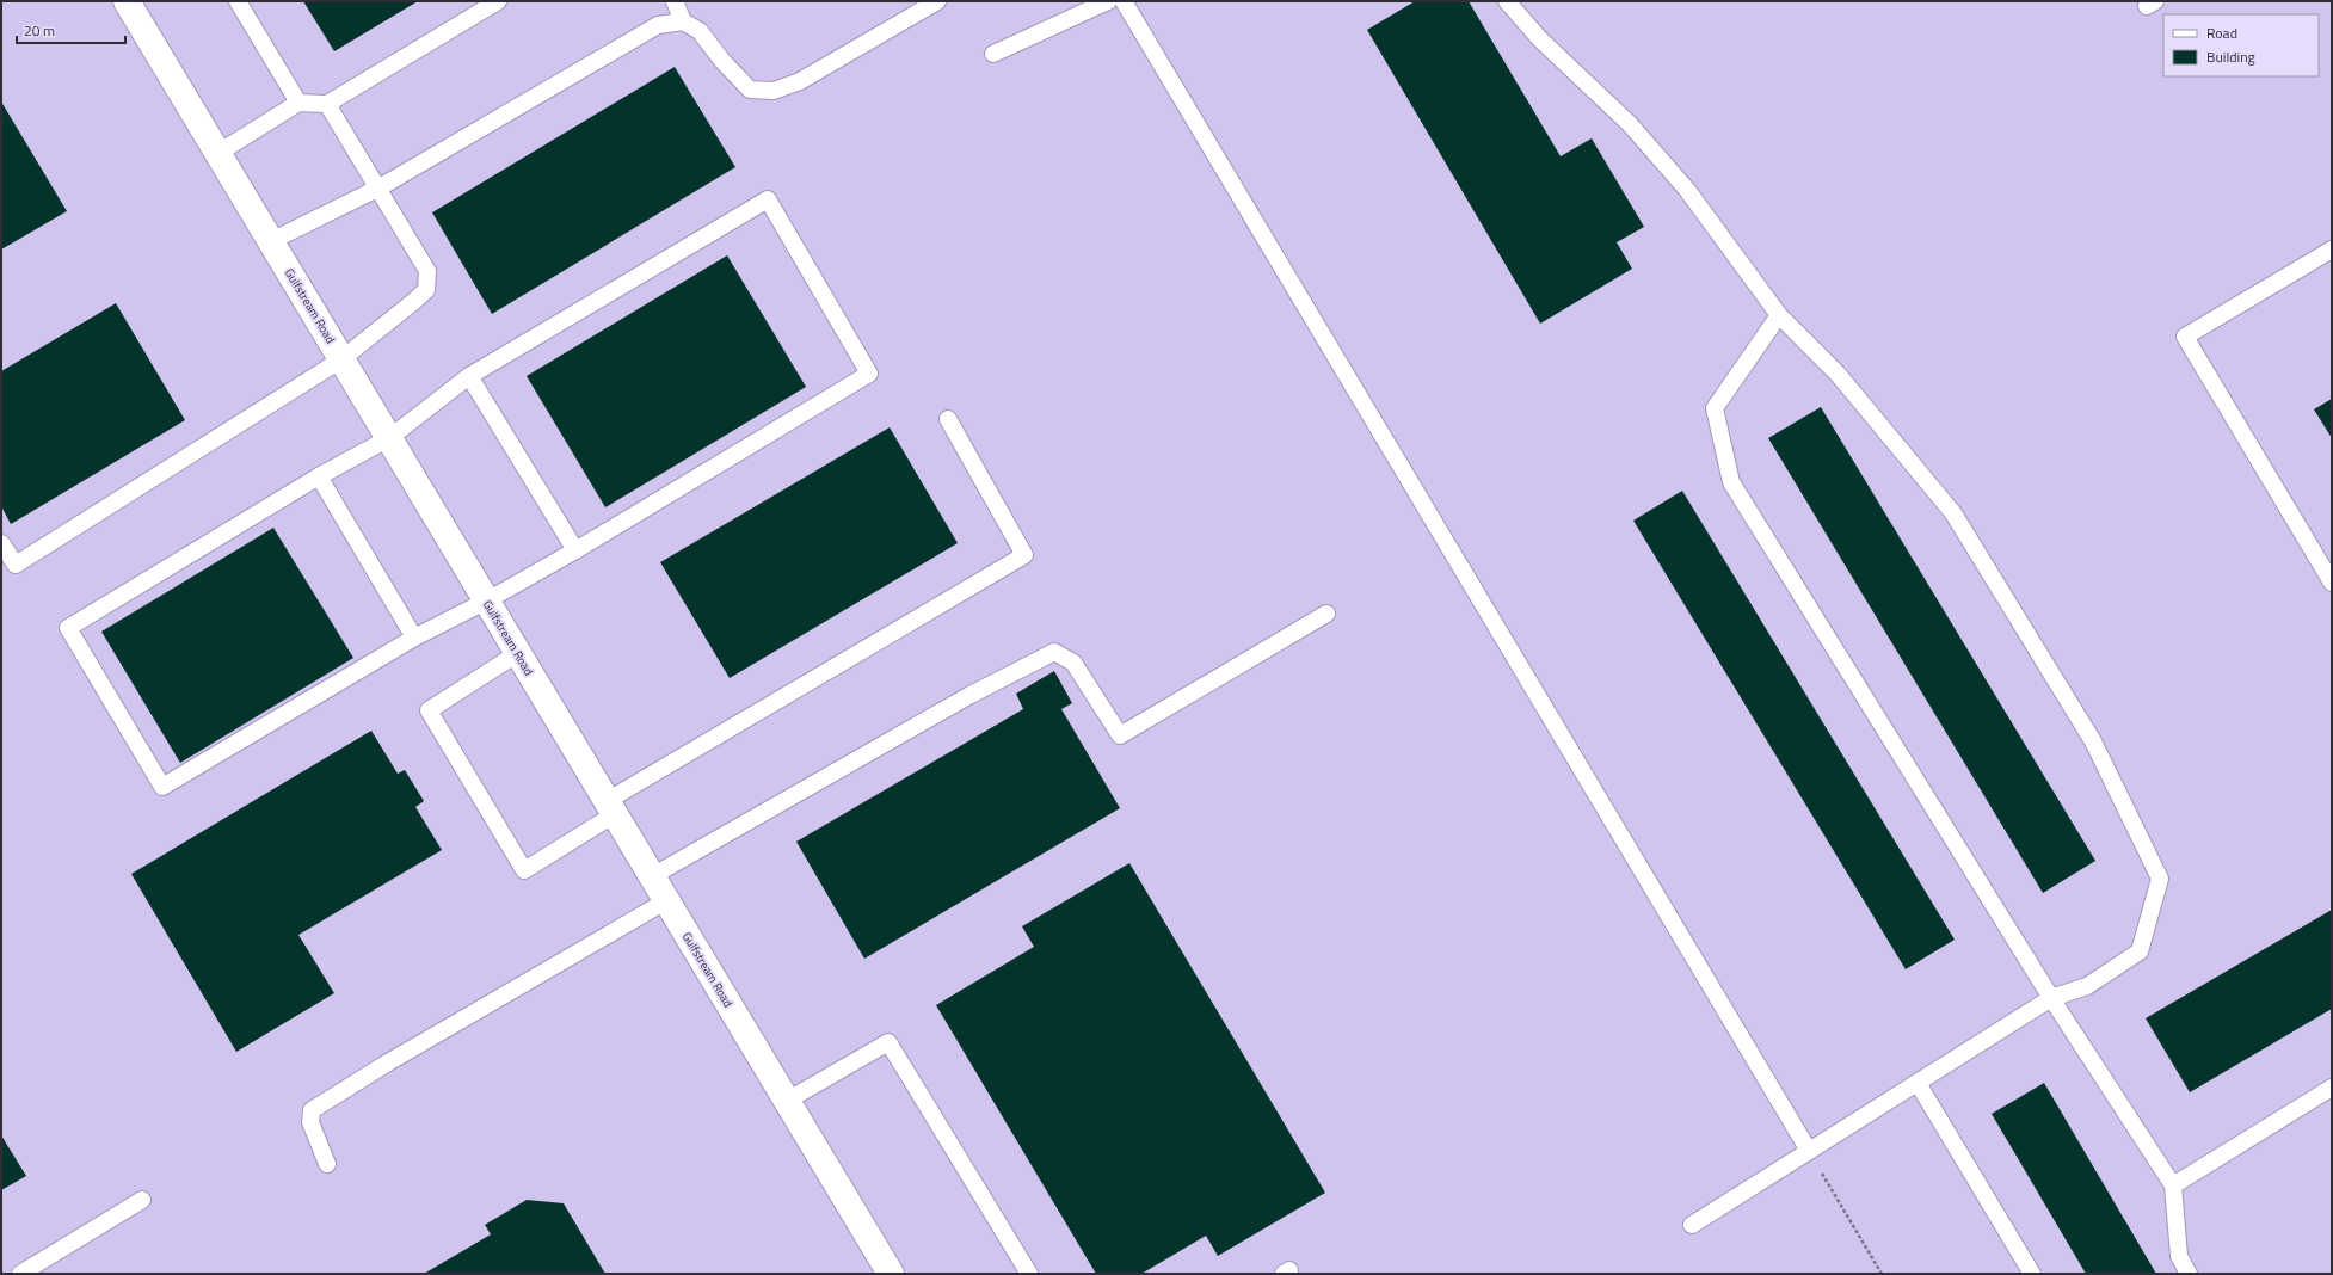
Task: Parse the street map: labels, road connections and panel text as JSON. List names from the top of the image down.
{
  "streets": {
    "street": ["Gulfstream Road"]
  },
  "legend": ["Road", "Building"],
  "scale_bar": "20 m"
}
